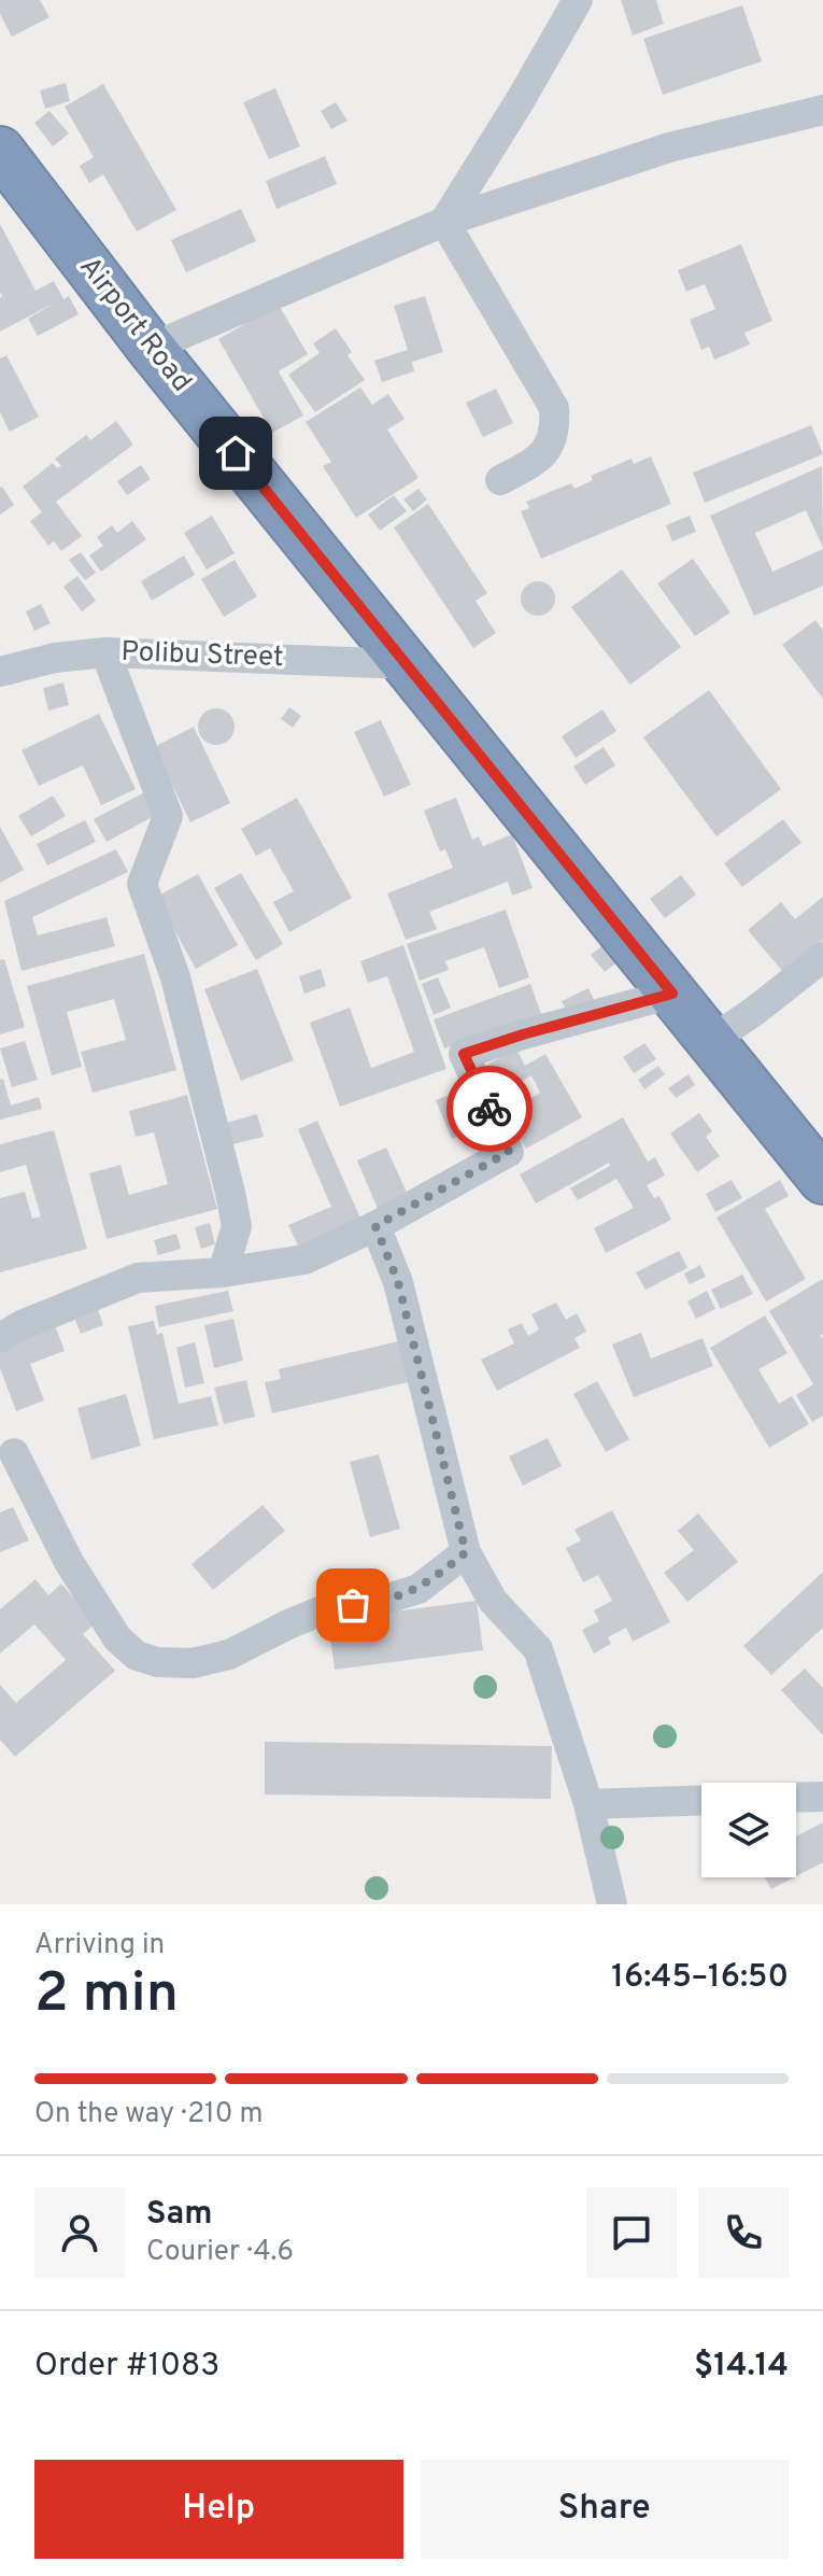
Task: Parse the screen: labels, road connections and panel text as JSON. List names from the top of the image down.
{
  "streets": {
    "highway": ["Airport Road"],
    "street": ["Polibu Street"]
  },
  "crossings": [
    ["Airport Road", "Polibu Street"]
  ],
  "page": {
    "heading": ["2 min", "Arriving in", "16:45–16:50"],
    "panel": [
      "Sam",
      "Courier · 4.6",
      "Order #1083",
      "$14.14"
    ],
    "bar": "On the way · 210 m",
    "buttons": ["Help", "Share"]
  }
}
